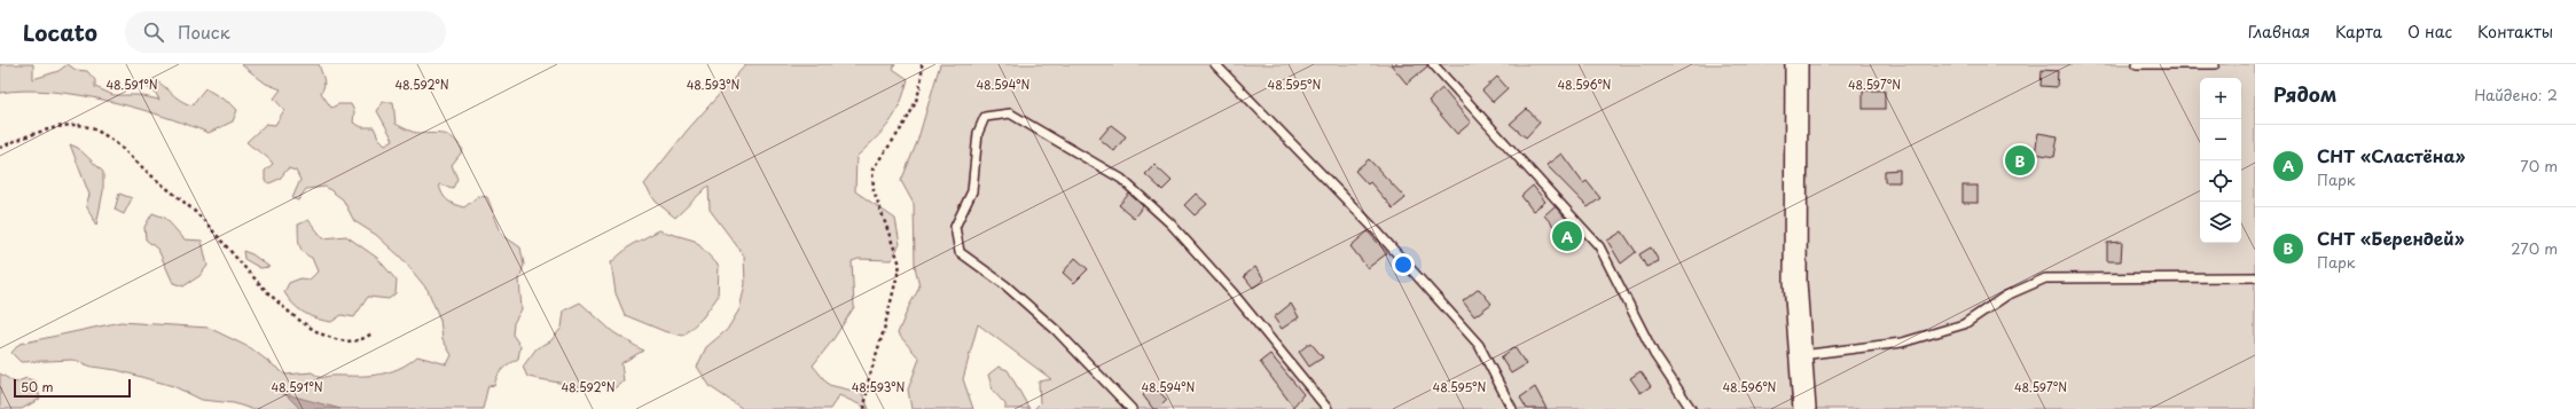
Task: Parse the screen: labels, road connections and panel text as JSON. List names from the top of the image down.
{
  "scale_bar": "50 m",
  "page": {
    "header": "Locato",
    "search": "Поиск",
    "nav": [
      "Главная",
      "Карта",
      "О нас",
      "Контакты"
    ],
    "heading": ["Рядом", "Найдено: 2"],
    "map_buttons": ["+", "−"],
    "list": [
      {
        "mark": "A",
        "name": "СНТ «Сластёна»",
        "note": "Парк",
        "value": "70 m"
      },
      {
        "mark": "B",
        "name": "СНТ «Берендей»",
        "note": "Парк",
        "value": "270 m"
      }
    ],
    "pins": ["B", "A"],
    "scale": "50 m"
  },
  "coordinates": [
    "48.591°N",
    "48.592°N",
    "48.593°N",
    "48.594°N",
    "48.595°N",
    "48.596°N",
    "48.597°N"
  ]
}
